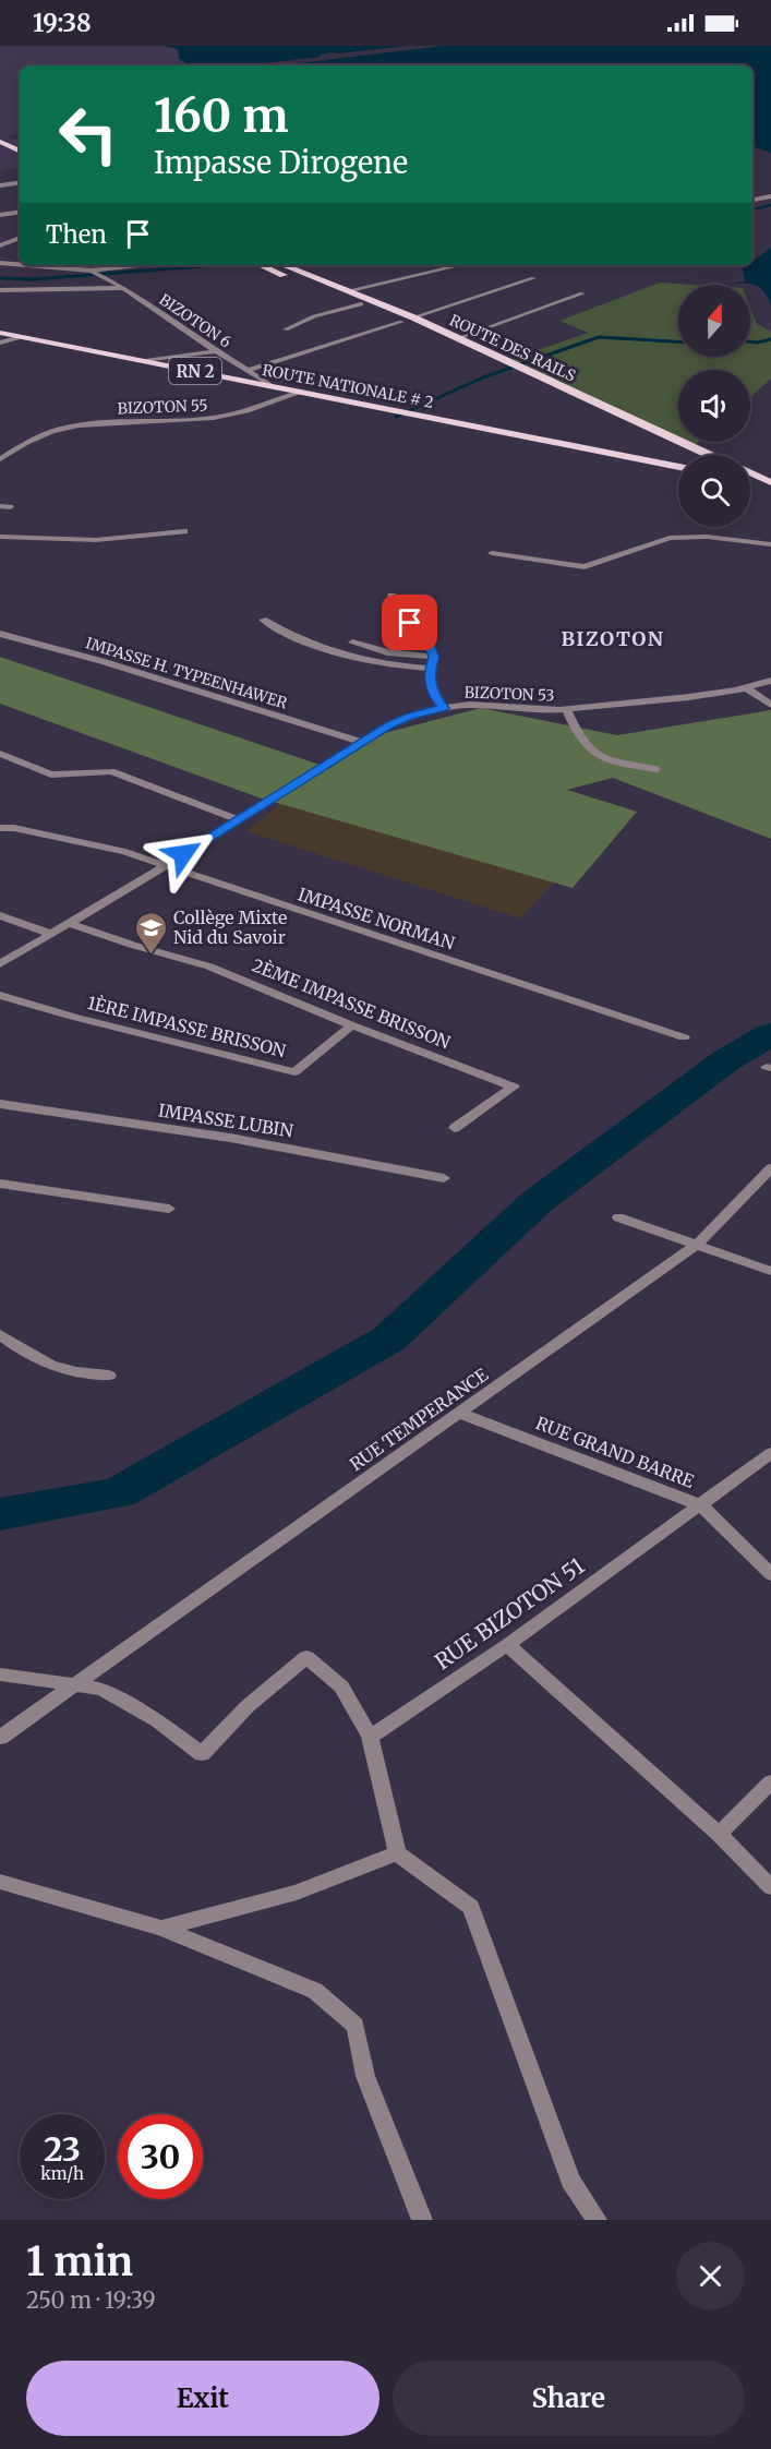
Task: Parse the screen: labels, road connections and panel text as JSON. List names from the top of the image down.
{
  "streets": {
    "main road": ["ROUTE DES RAILS", "RN 2", "ROUTE NATIONALE # 2"],
    "street": [
      "BIZOTON 6",
      "BIZOTON 55",
      "IMPASSE H. TYPEENHAWER",
      "BIZOTON 53",
      "IMPASSE NORMAN",
      "2ÈME IMPASSE BRISSON",
      "1ÈRE IMPASSE BRISSON",
      "IMPASSE LUBIN",
      "RUE TEMPERANCE",
      "RUE GRAND BARRE",
      "RUE BIZOTON 51"
    ]
  },
  "crossings": [
    ["BIZOTON 6", "ROUTE NATIONALE # 2"],
    ["ROUTE NATIONALE # 2", "BIZOTON 55"],
    ["IMPASSE H. TYPEENHAWER", "BIZOTON 53"],
    ["BIZOTON 53", "IMPASSE NORMAN"],
    ["BIZOTON 53", "2ÈME IMPASSE BRISSON"],
    ["2ÈME IMPASSE BRISSON", "1ÈRE IMPASSE BRISSON"],
    ["RUE TEMPERANCE", "RUE GRAND BARRE"],
    ["RUE GRAND BARRE", "RUE BIZOTON 51"]
  ],
  "districts": ["BIZOTON"],
  "places": {
    "school or university": ["Collège Mixte Nid du Savoir"]
  },
  "north": "top",
  "page": {
    "status": "19:38",
    "turn": ["160 m", "Impasse Dirogene"],
    "then": "Then",
    "speed": "23 km/h",
    "limit": "30",
    "heading": ["1 min", "250 m · 19:39"],
    "buttons": ["Exit", "Share"]
  }
}
